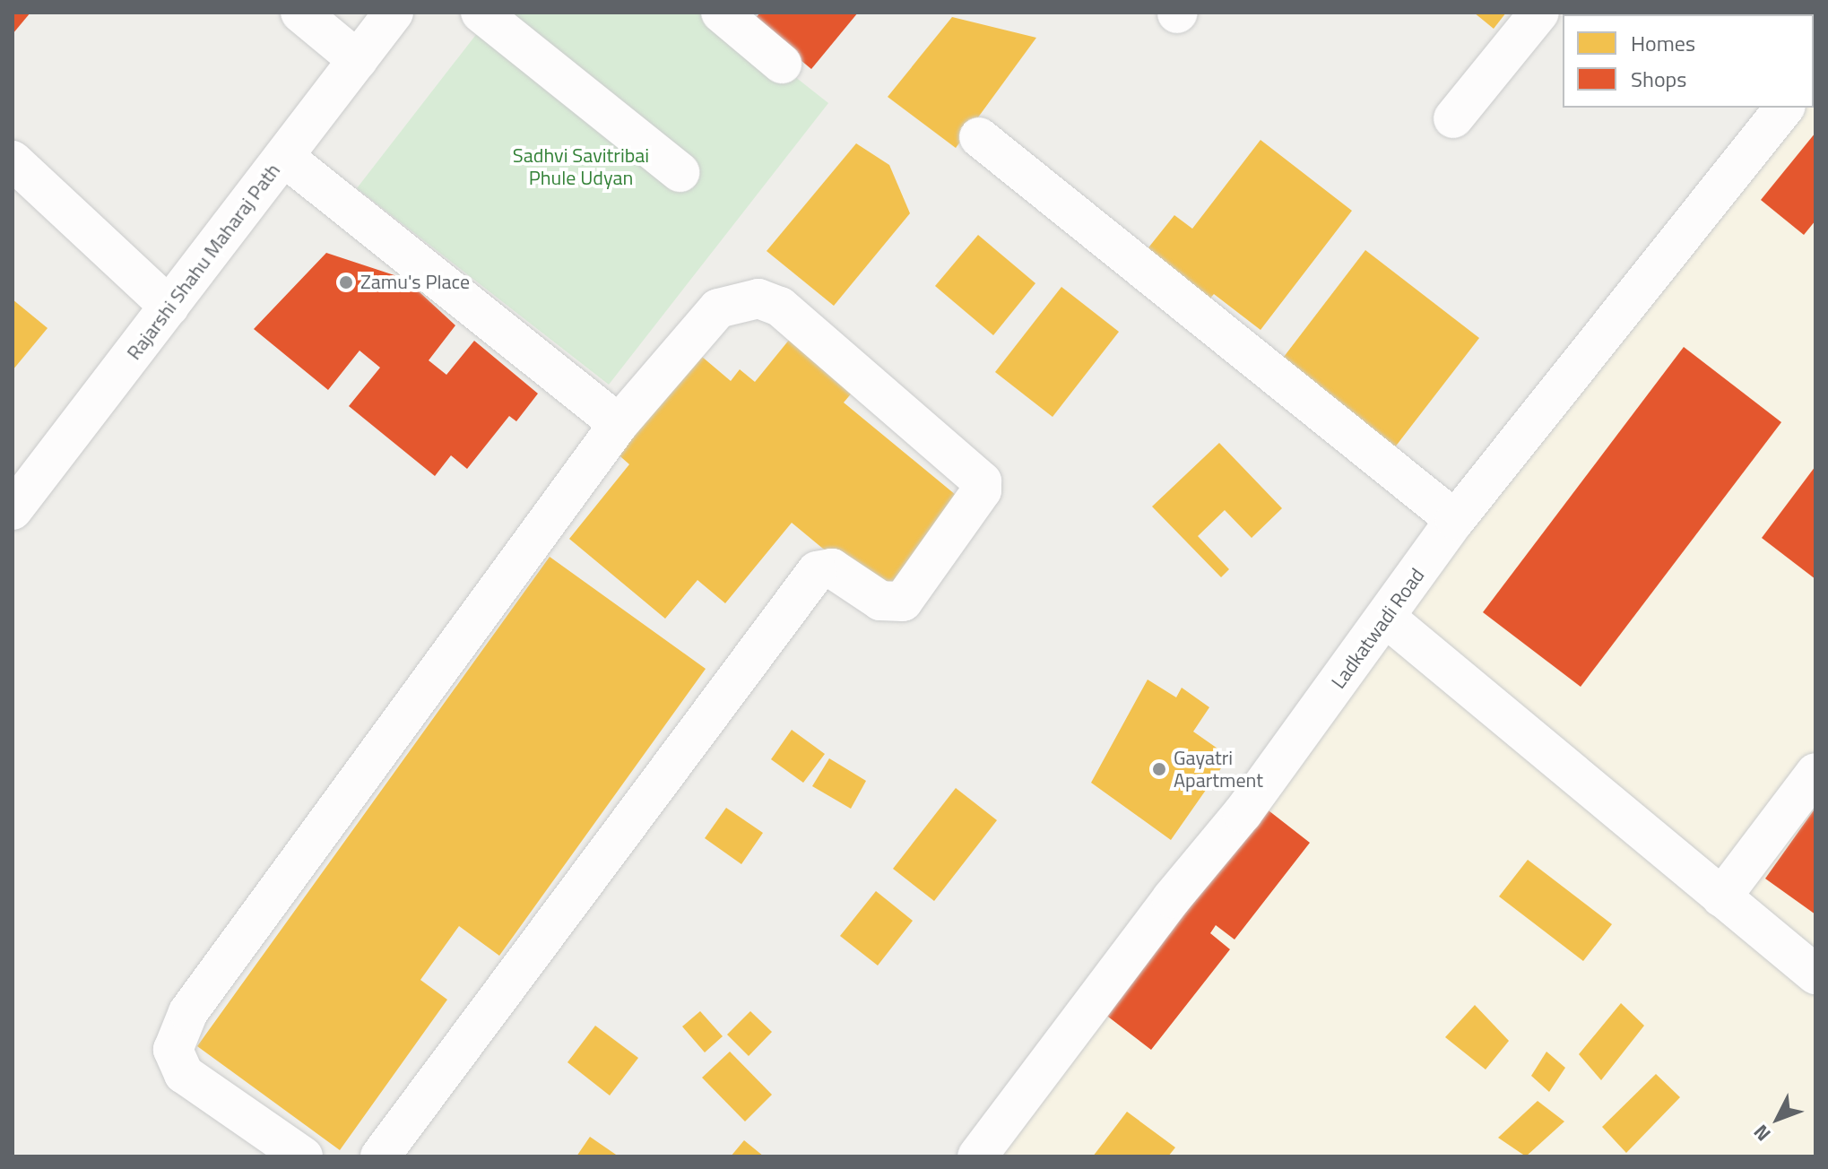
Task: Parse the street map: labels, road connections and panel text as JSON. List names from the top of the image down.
{
  "streets": {
    "street": ["Rajarshi Shahu Maharaj Path", "Ladkatwadi Road"]
  },
  "parks": ["Sadhvi Savitribai Phule Udyan"],
  "places": ["Zamu's Place", "Gayatri Apartment"],
  "legend": ["Homes", "Shops"],
  "north": "bottom left"
}
